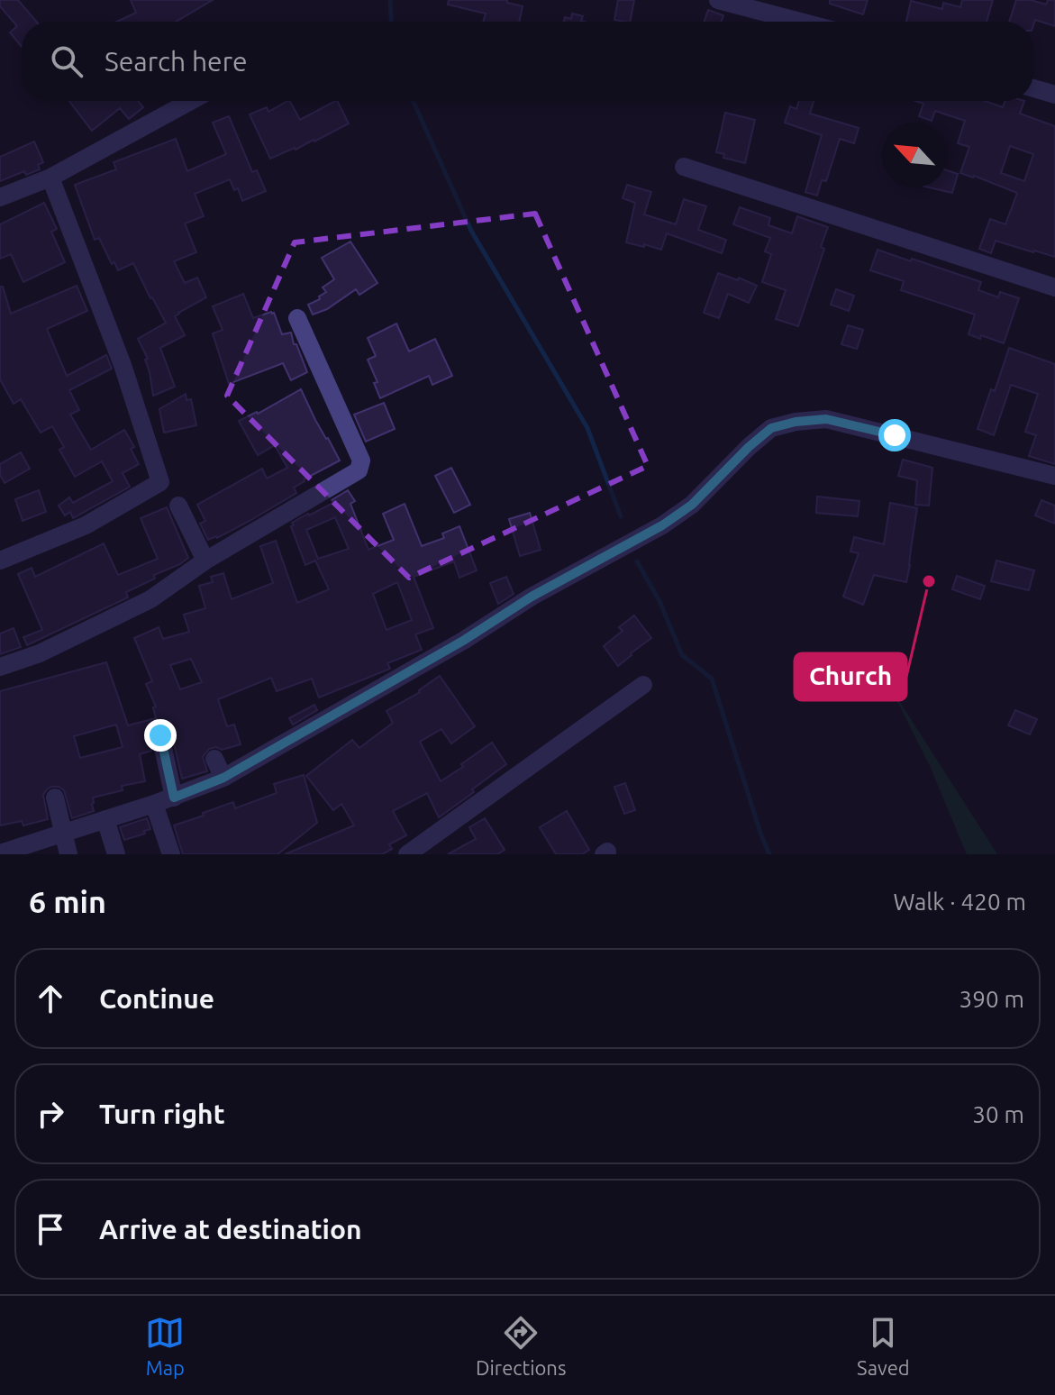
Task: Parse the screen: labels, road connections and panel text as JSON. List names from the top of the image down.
{
  "places": ["Church"],
  "north": "top left",
  "page": {
    "search": "Search here",
    "heading": ["6 min", "Walk · 420 m"],
    "list": [
      ["Continue", "390 m"],
      ["Turn right", "30 m"],
      "Arrive at destination"
    ],
    "nav": ["Map", "Directions", "Saved"]
  }
}
